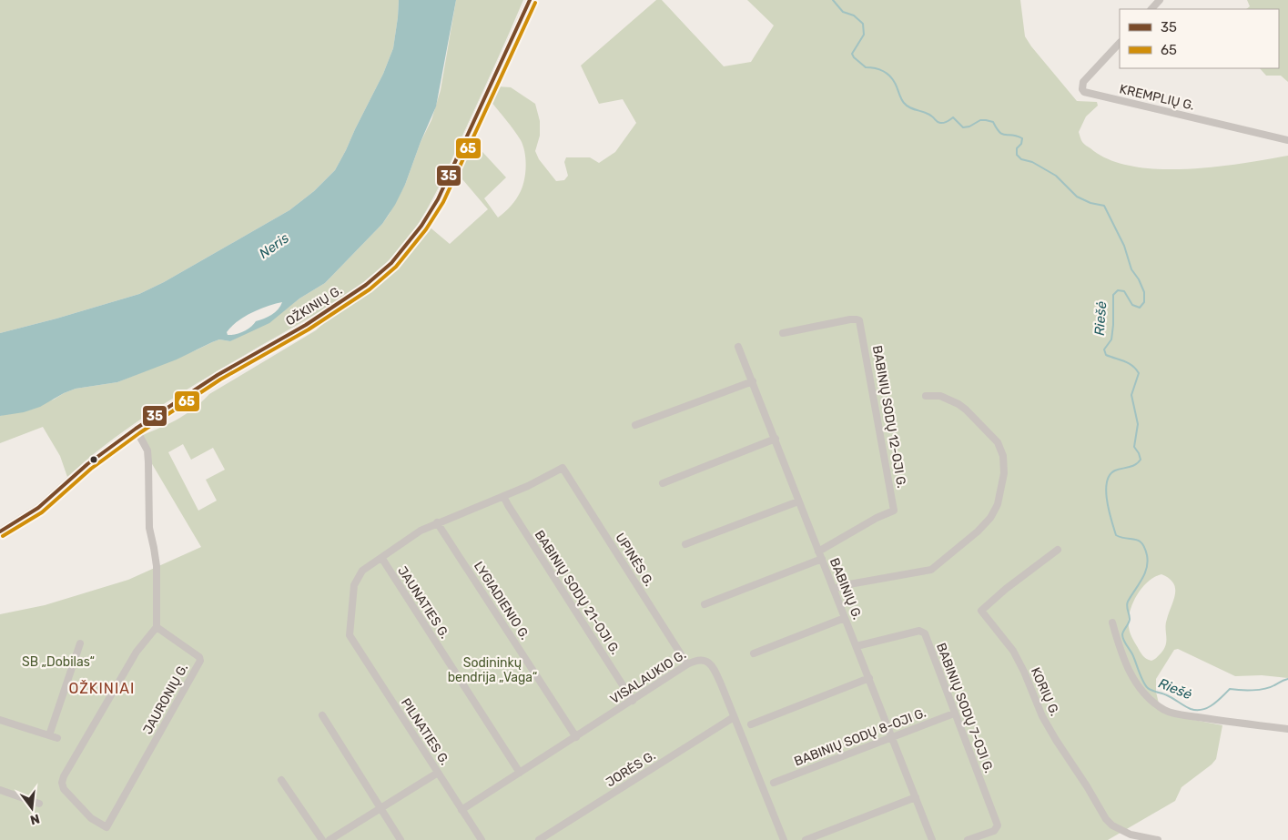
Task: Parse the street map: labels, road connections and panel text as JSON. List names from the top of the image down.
{
  "streets": {
    "street": [
      "KREMPLIŲ G.",
      "OŽKINIŲ G.",
      "BABINIŲ SODŲ 12-OJI G.",
      "UPINĖS G.",
      "BABINIŲ G.",
      "BABINIŲ SODŲ 21-OJI G.",
      "LYGIADIENIO G.",
      "JAUNATIES G.",
      "VISALAUKIO G.",
      "KORIŲ G.",
      "JAURONIŲ G.",
      "BABINIŲ SODŲ 7-OJI G.",
      "PILNATIES G.",
      "BABINIŲ SODŲ 8-OJI G.",
      "JORĖS G."
    ]
  },
  "crossings": [
    ["BABINIŲ SODŲ 12-OJI G.", "BABINIŲ G."],
    ["UPINĖS G.", "BABINIŲ SODŲ 21-OJI G."],
    ["UPINĖS G.", "VISALAUKIO G."],
    ["BABINIŲ G.", "BABINIŲ SODŲ 7-OJI G."],
    ["BABINIŲ G.", "BABINIŲ SODŲ 8-OJI G."],
    ["BABINIŲ SODŲ 21-OJI G.", "VISALAUKIO G."],
    ["LYGIADIENIO G.", "VISALAUKIO G."],
    ["JAUNATIES G.", "VISALAUKIO G."],
    ["JAUNATIES G.", "PILNATIES G."],
    ["VISALAUKIO G.", "PILNATIES G."],
    ["VISALAUKIO G.", "JORĖS G."],
    ["BABINIŲ SODŲ 7-OJI G.", "BABINIŲ SODŲ 8-OJI G."]
  ],
  "districts": ["OŽKINIAI"],
  "water": ["Neris", "Riešė"],
  "parks": ["SB „Dobilas“", "Sodininkų bendrija „Vaga“"],
  "lines": ["transit line 35", "transit line 65"],
  "legend": ["35", "65"],
  "north": "bottom"
}
